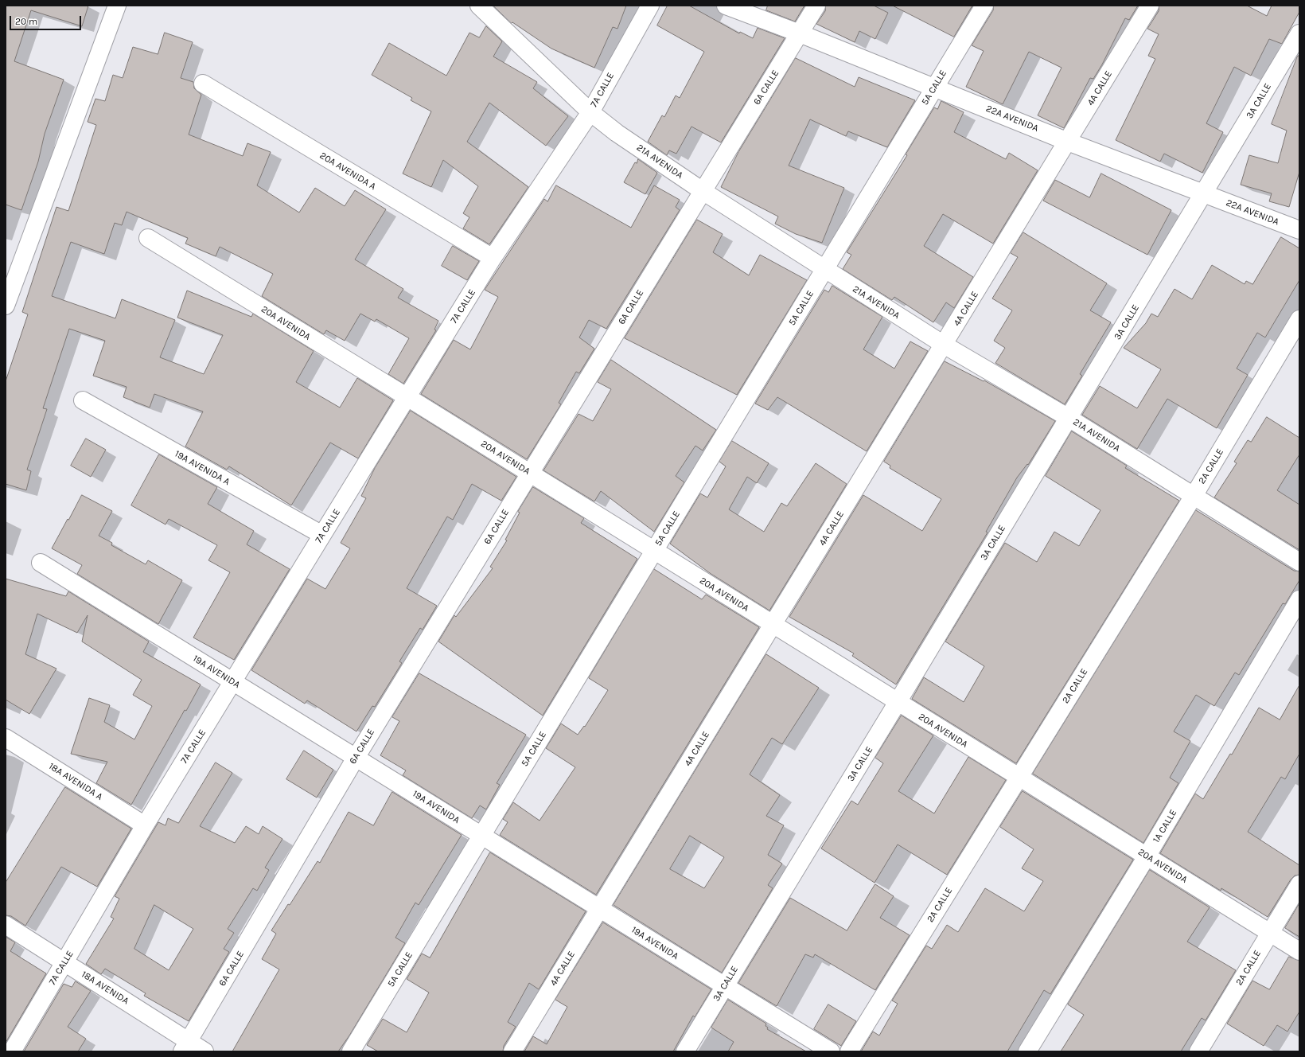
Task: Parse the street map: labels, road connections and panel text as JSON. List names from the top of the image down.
{
  "streets": {
    "street": [
      "6A CALLE",
      "5A CALLE",
      "4A CALLE",
      "7A CALLE",
      "3A CALLE",
      "22A AVENIDA",
      "21A AVENIDA",
      "20A AVENIDA A",
      "20A AVENIDA",
      "2A CALLE",
      "19A AVENIDA A",
      "19A AVENIDA",
      "18A AVENIDA A",
      "1A CALLE",
      "18A AVENIDA"
    ]
  },
  "crossings": [
    ["6A CALLE", "22A AVENIDA"],
    ["6A CALLE", "21A AVENIDA"],
    ["6A CALLE", "20A AVENIDA"],
    ["6A CALLE", "19A AVENIDA"],
    ["6A CALLE", "18A AVENIDA"],
    ["5A CALLE", "22A AVENIDA"],
    ["5A CALLE", "21A AVENIDA"],
    ["5A CALLE", "20A AVENIDA"],
    ["5A CALLE", "19A AVENIDA"],
    ["4A CALLE", "22A AVENIDA"],
    ["4A CALLE", "21A AVENIDA"],
    ["4A CALLE", "20A AVENIDA"],
    ["4A CALLE", "19A AVENIDA"],
    ["7A CALLE", "21A AVENIDA"],
    ["7A CALLE", "20A AVENIDA A"],
    ["7A CALLE", "20A AVENIDA"],
    ["7A CALLE", "19A AVENIDA A"],
    ["7A CALLE", "19A AVENIDA"],
    ["7A CALLE", "18A AVENIDA A"],
    ["7A CALLE", "18A AVENIDA"],
    ["3A CALLE", "22A AVENIDA"],
    ["3A CALLE", "21A AVENIDA"],
    ["3A CALLE", "20A AVENIDA"],
    ["3A CALLE", "19A AVENIDA"],
    ["21A AVENIDA", "2A CALLE"],
    ["20A AVENIDA", "2A CALLE"],
    ["20A AVENIDA", "1A CALLE"]
  ],
  "scale_bar": "20 m"
}
